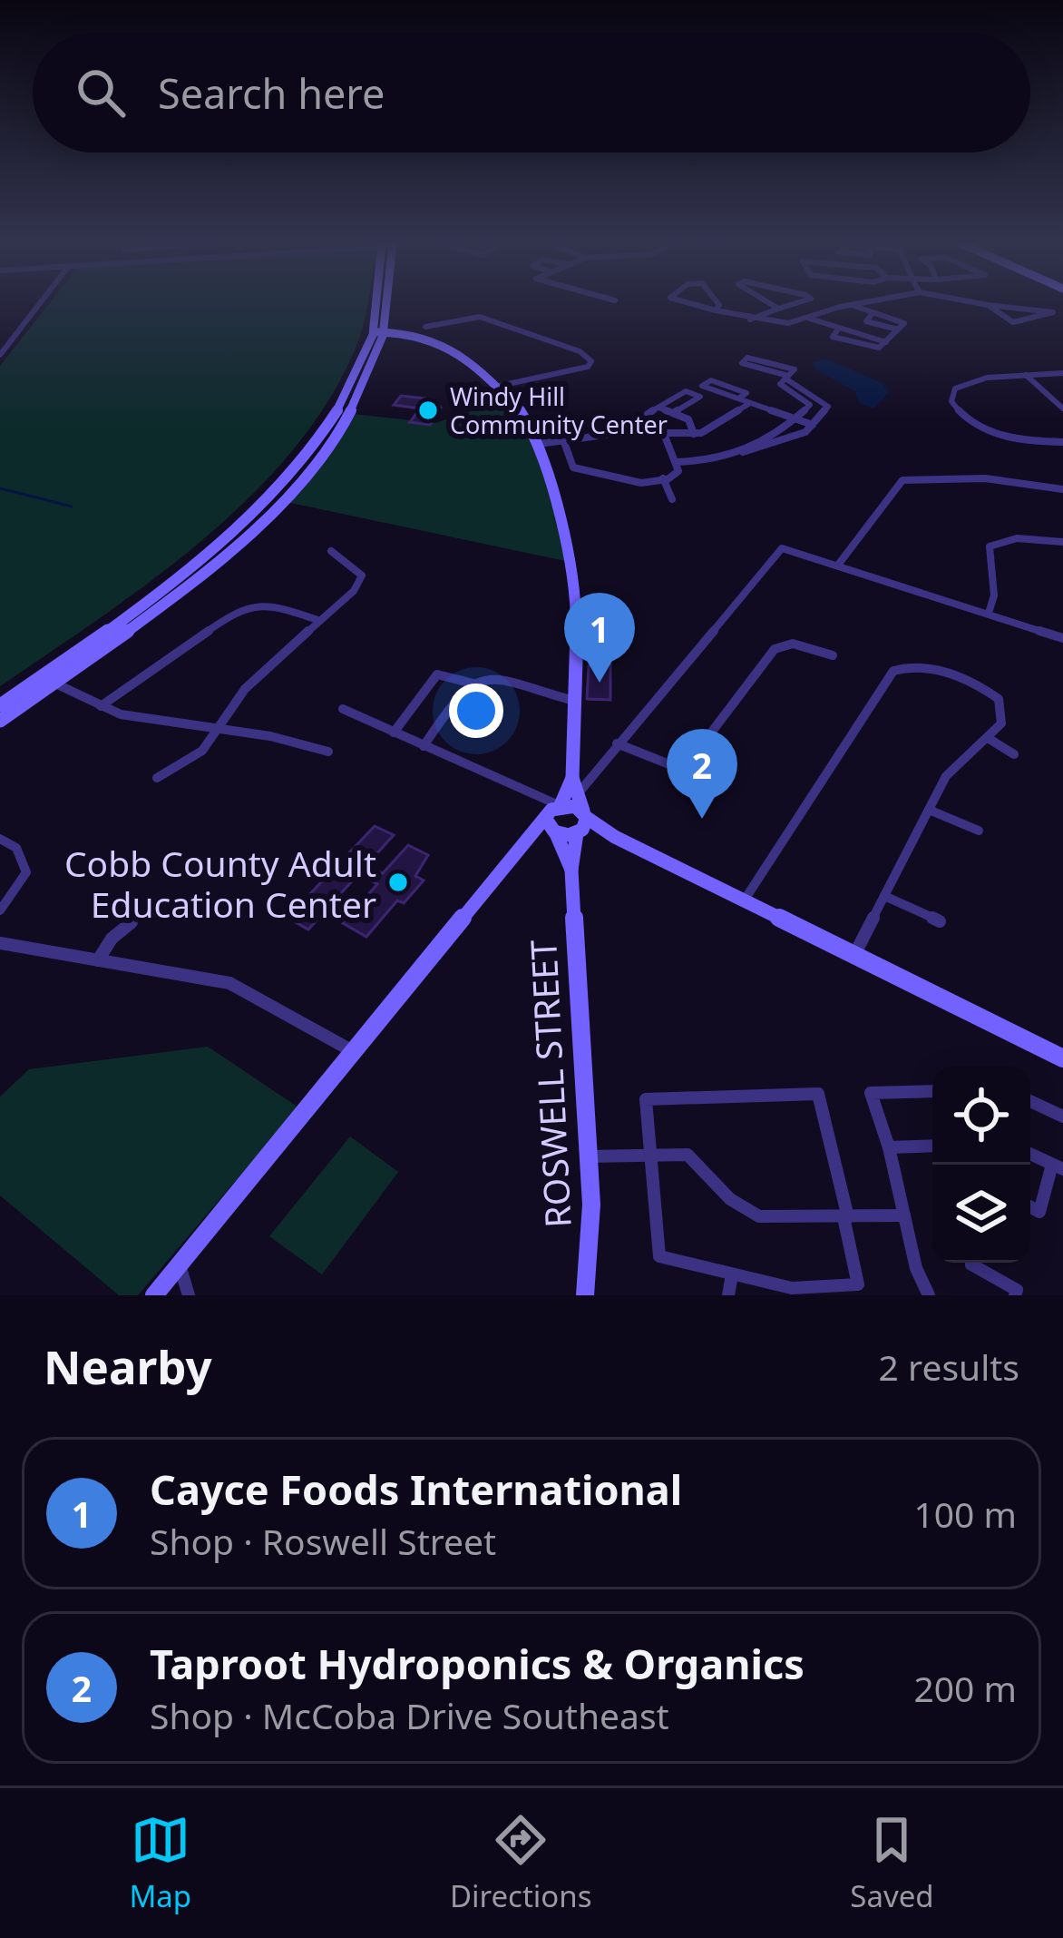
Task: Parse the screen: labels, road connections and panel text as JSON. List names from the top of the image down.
{
  "streets": {
    "main road": ["ROSWELL STREET"]
  },
  "places": ["Windy Hill Community Center", "Cobb County Adult Education Center"],
  "page": {
    "search": "Search here",
    "pins": ["1", "2"],
    "heading": ["Nearby", "2 results"],
    "list": [
      {
        "mark": "1",
        "name": "Cayce Foods International",
        "note": "Shop · Roswell Street",
        "value": "100 m"
      },
      {
        "mark": "2",
        "name": "Taproot Hydroponics & Organics",
        "note": "Shop · McCoba Drive Southeast",
        "value": "200 m"
      }
    ],
    "nav": ["Map", "Directions", "Saved"]
  }
}
